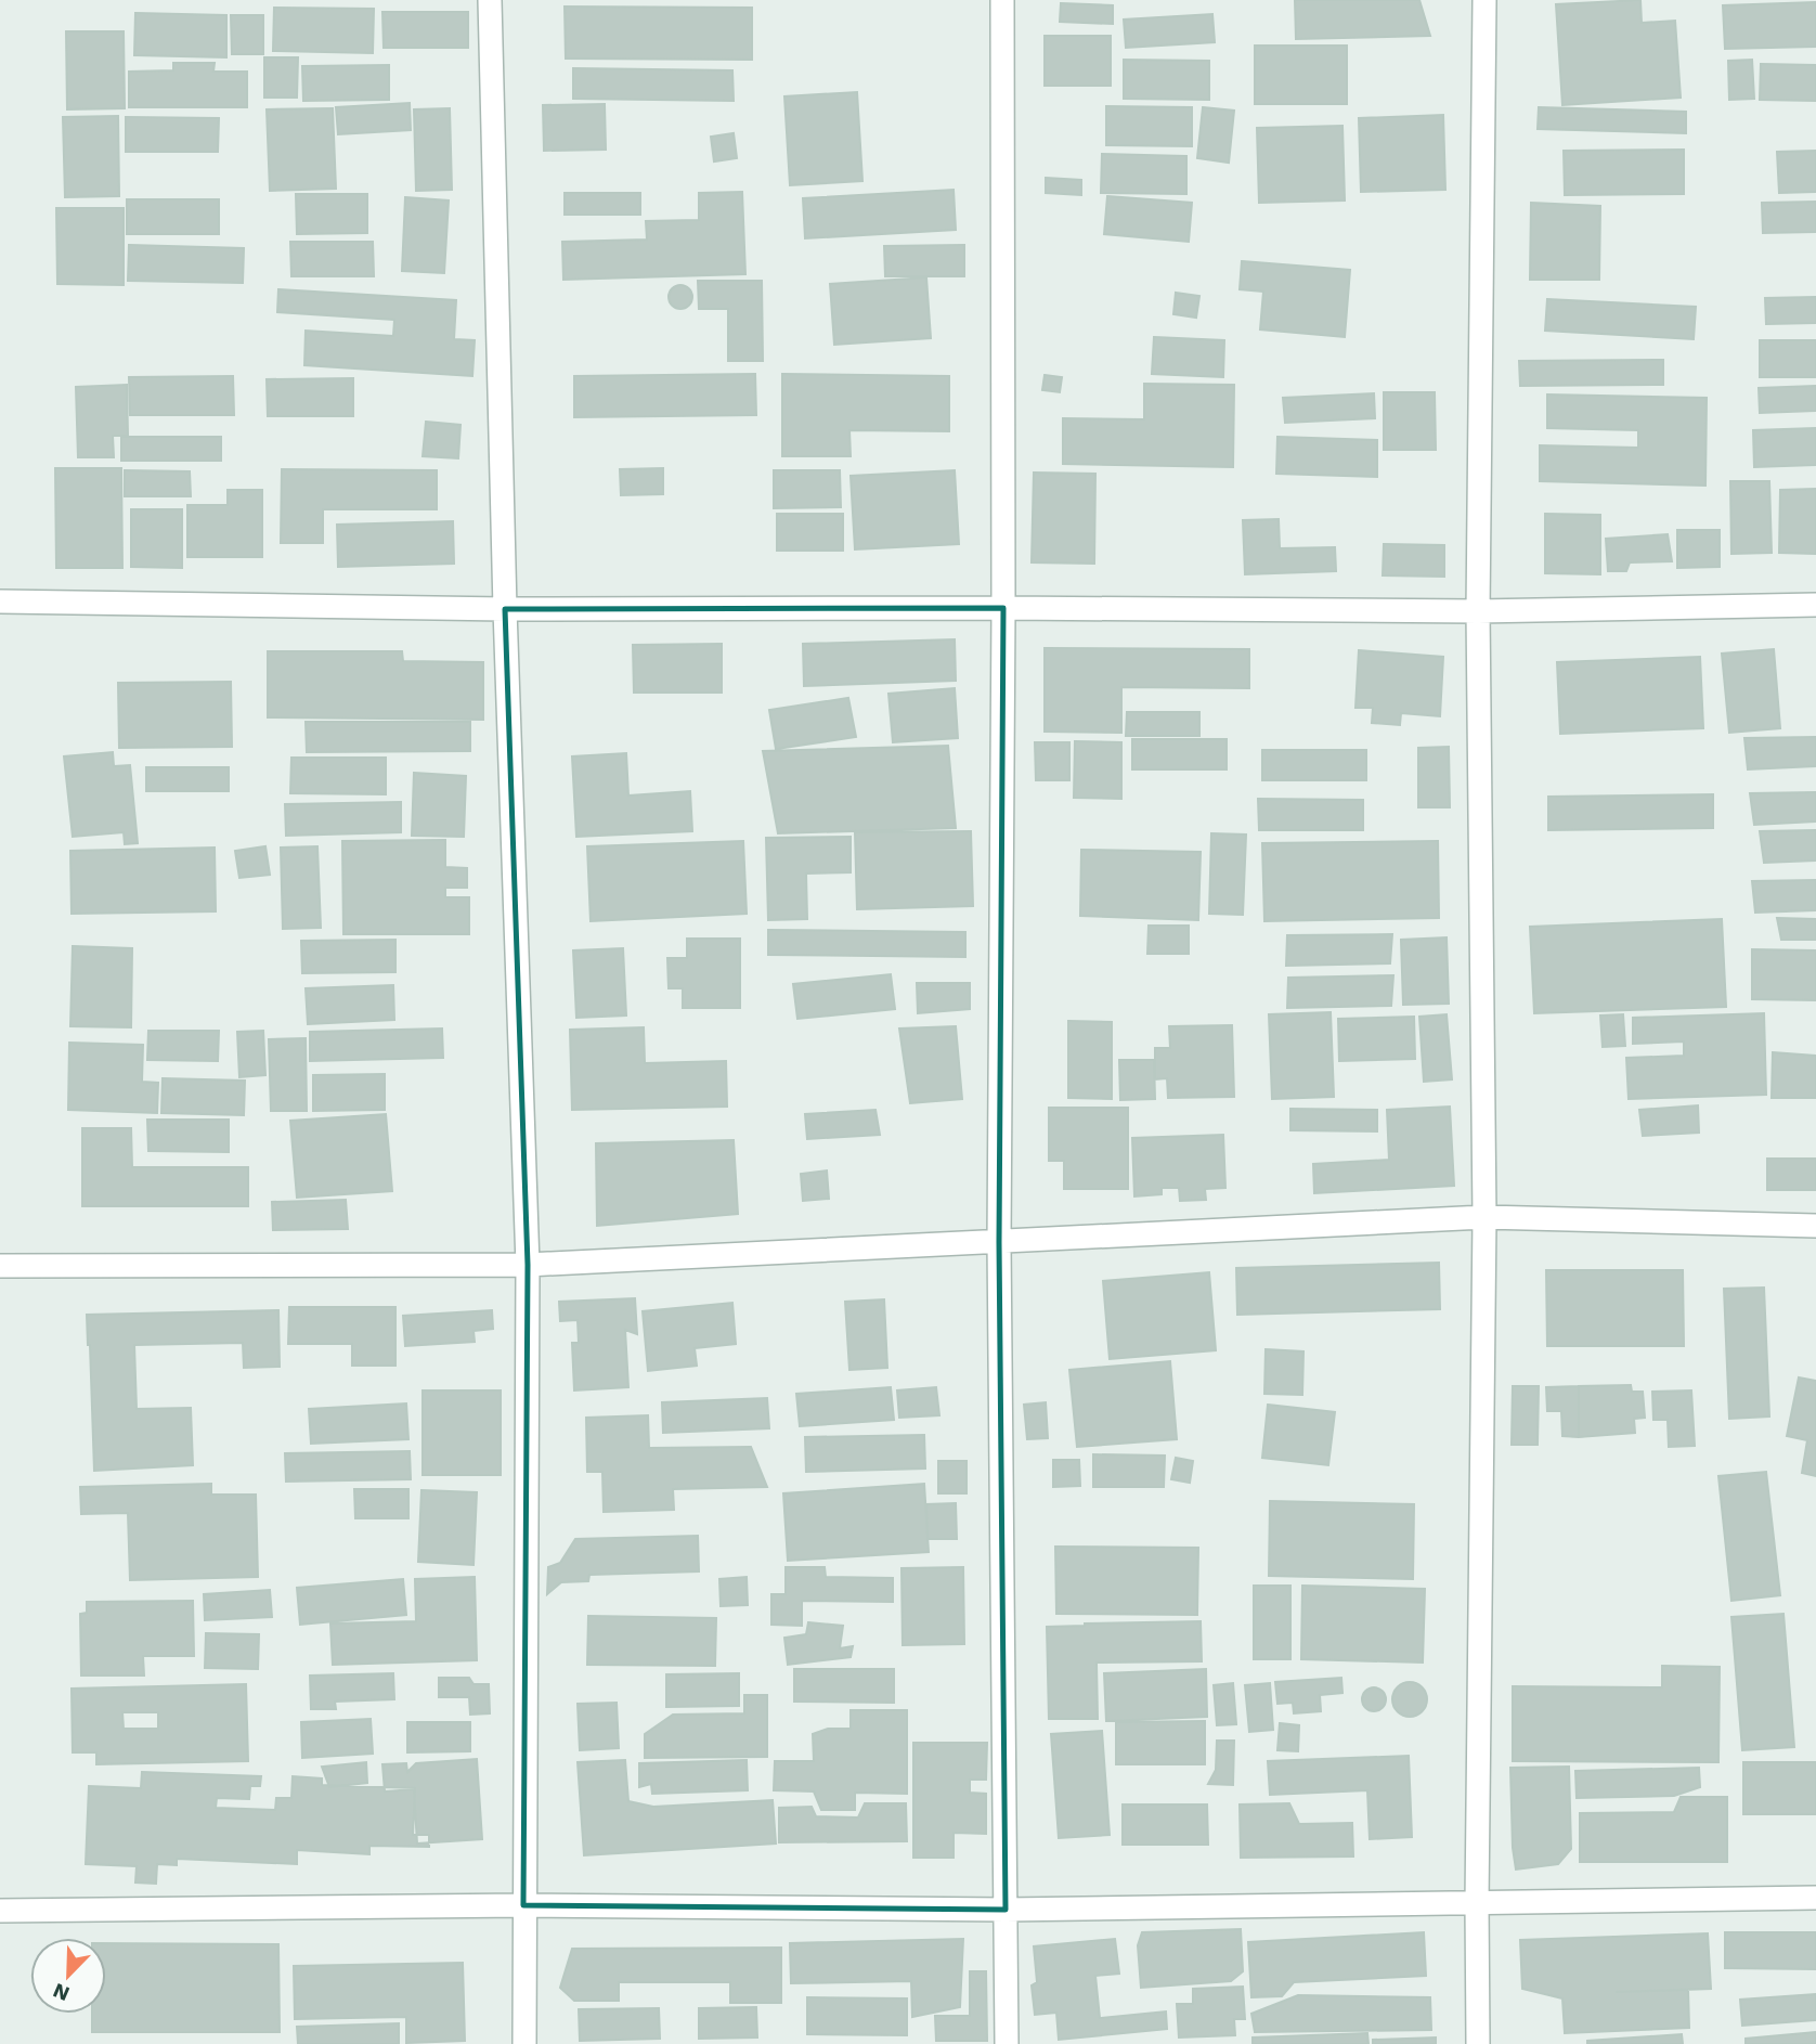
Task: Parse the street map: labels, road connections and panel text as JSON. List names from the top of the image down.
{
  "north": "bottom left"
}
